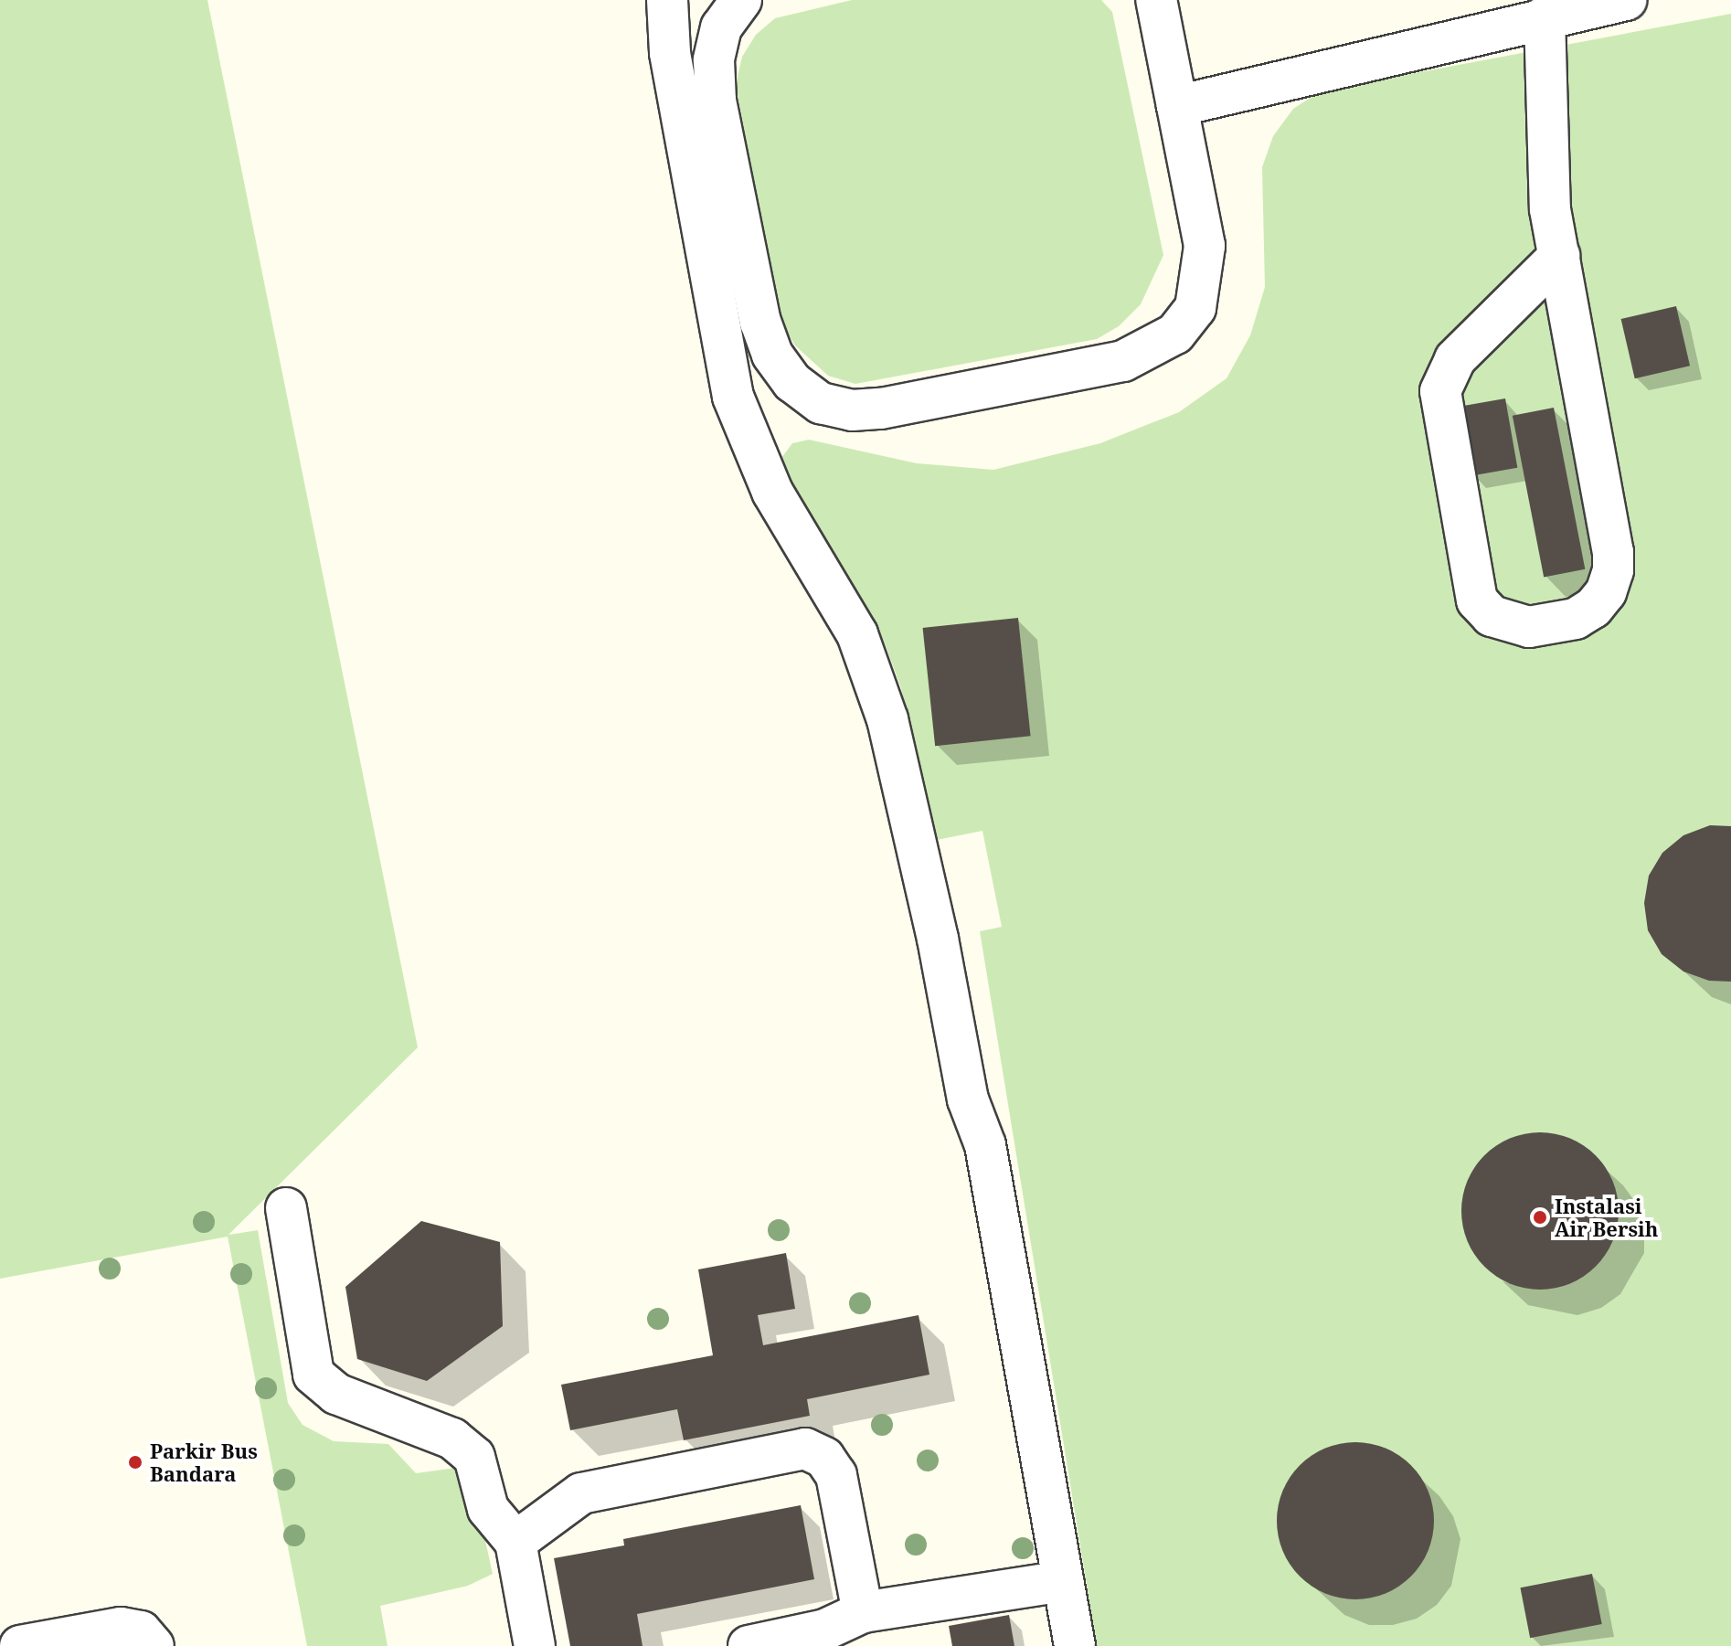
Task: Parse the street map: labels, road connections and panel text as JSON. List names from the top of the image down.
{
  "places": ["Instalasi Air Bersih", "Parkir Bus Bandara"]
}
